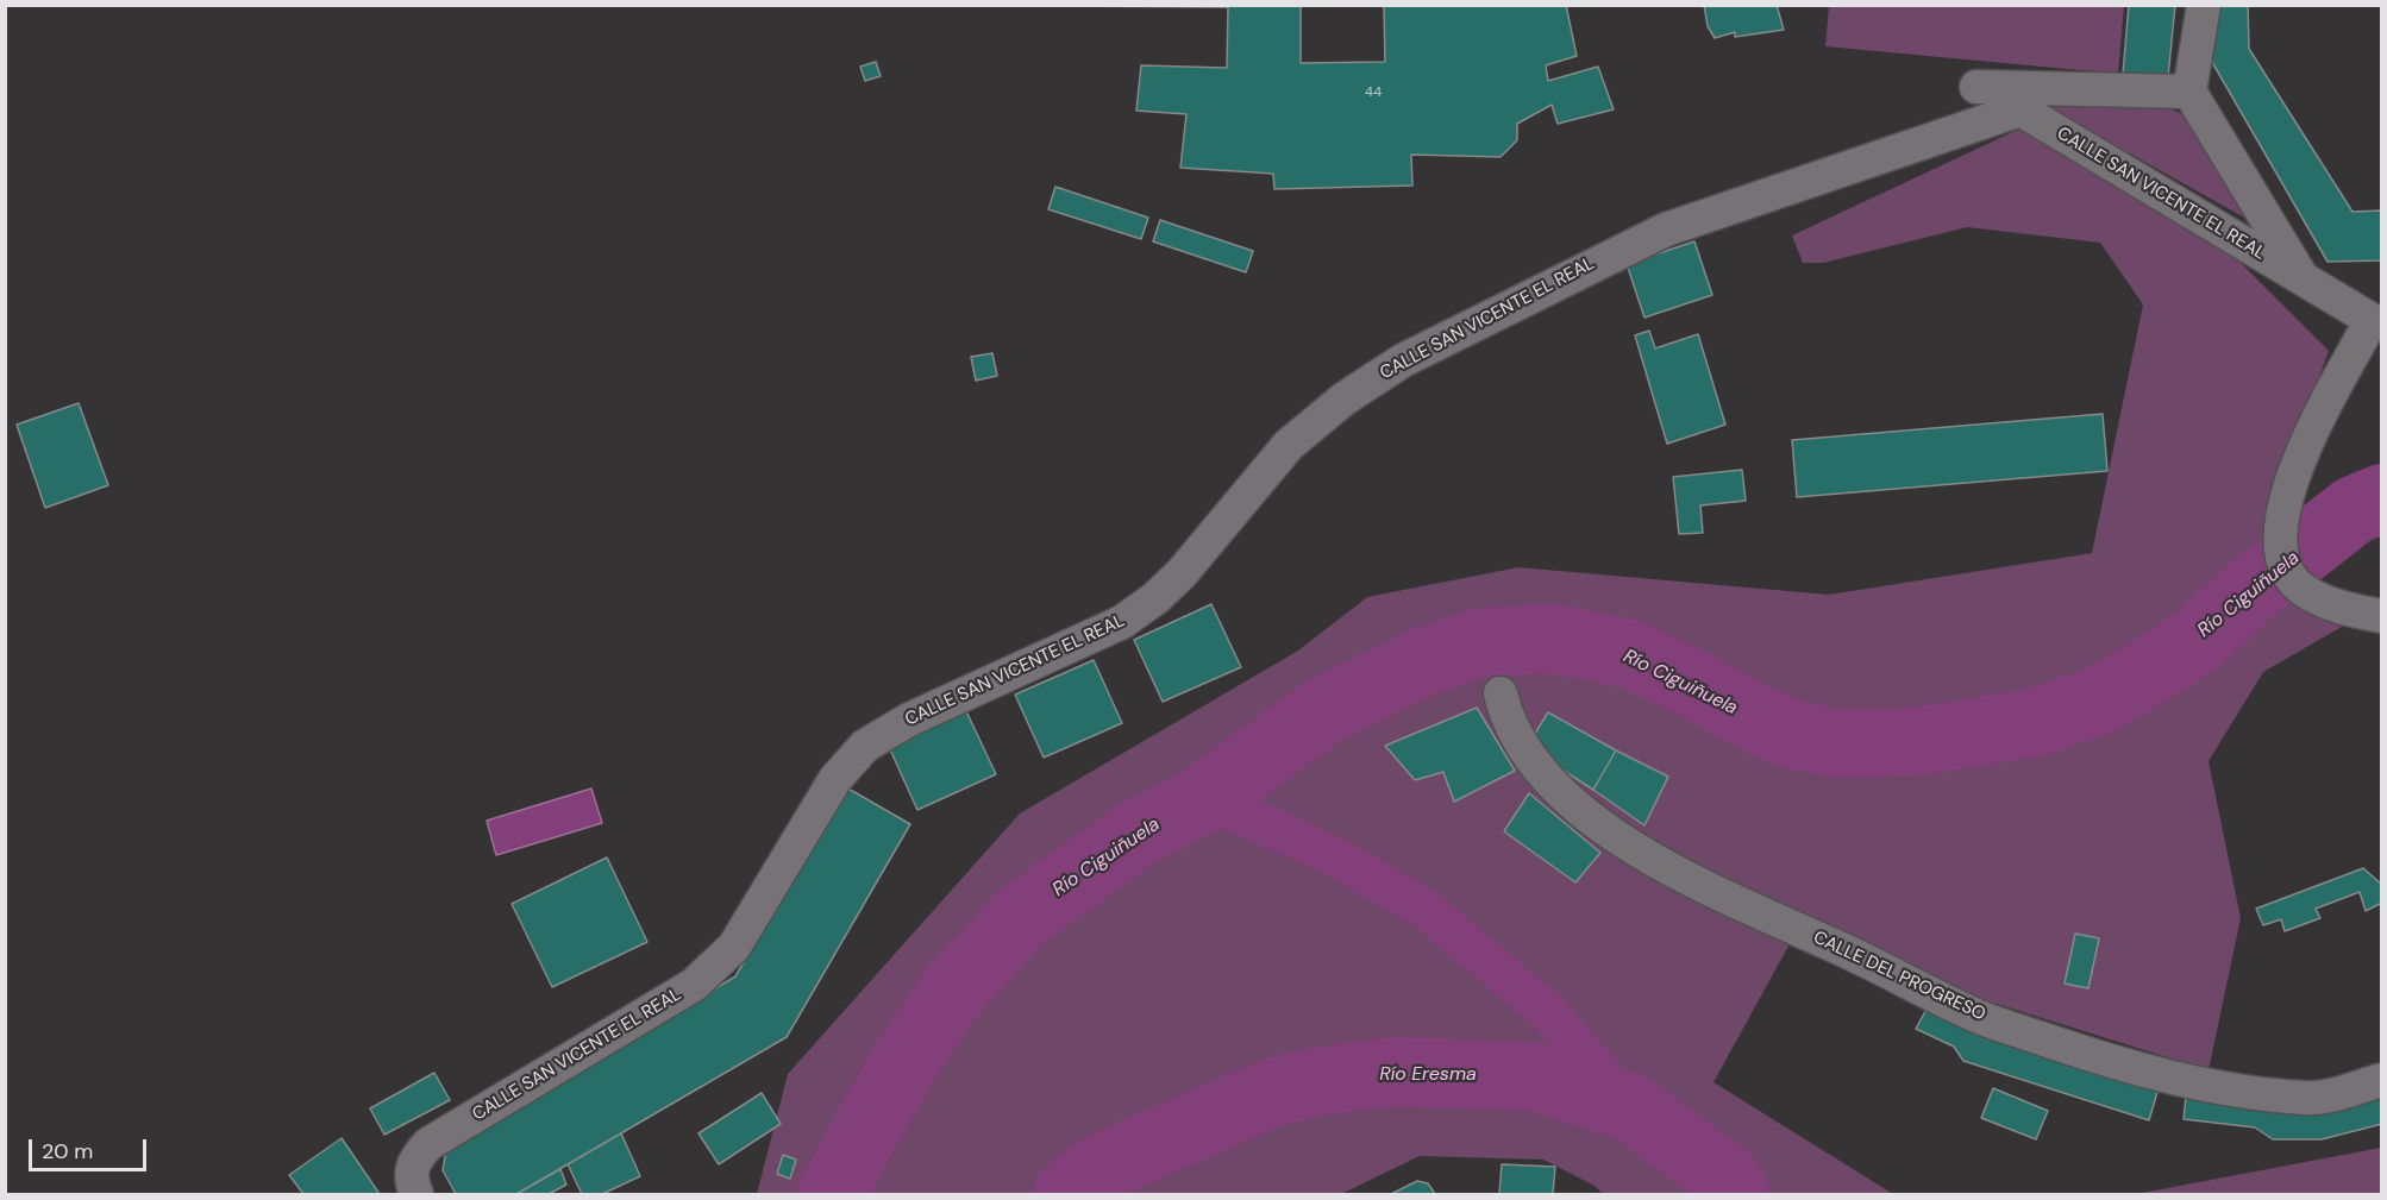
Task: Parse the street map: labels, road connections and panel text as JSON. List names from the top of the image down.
{
  "streets": {
    "street": ["CALLE SAN VICENTE EL REAL", "CALLE DEL PROGRESO"]
  },
  "water": ["Río Ciguiñuela", "Río Eresma"],
  "house_numbers": ["44"],
  "scale_bar": "20 m"
}
